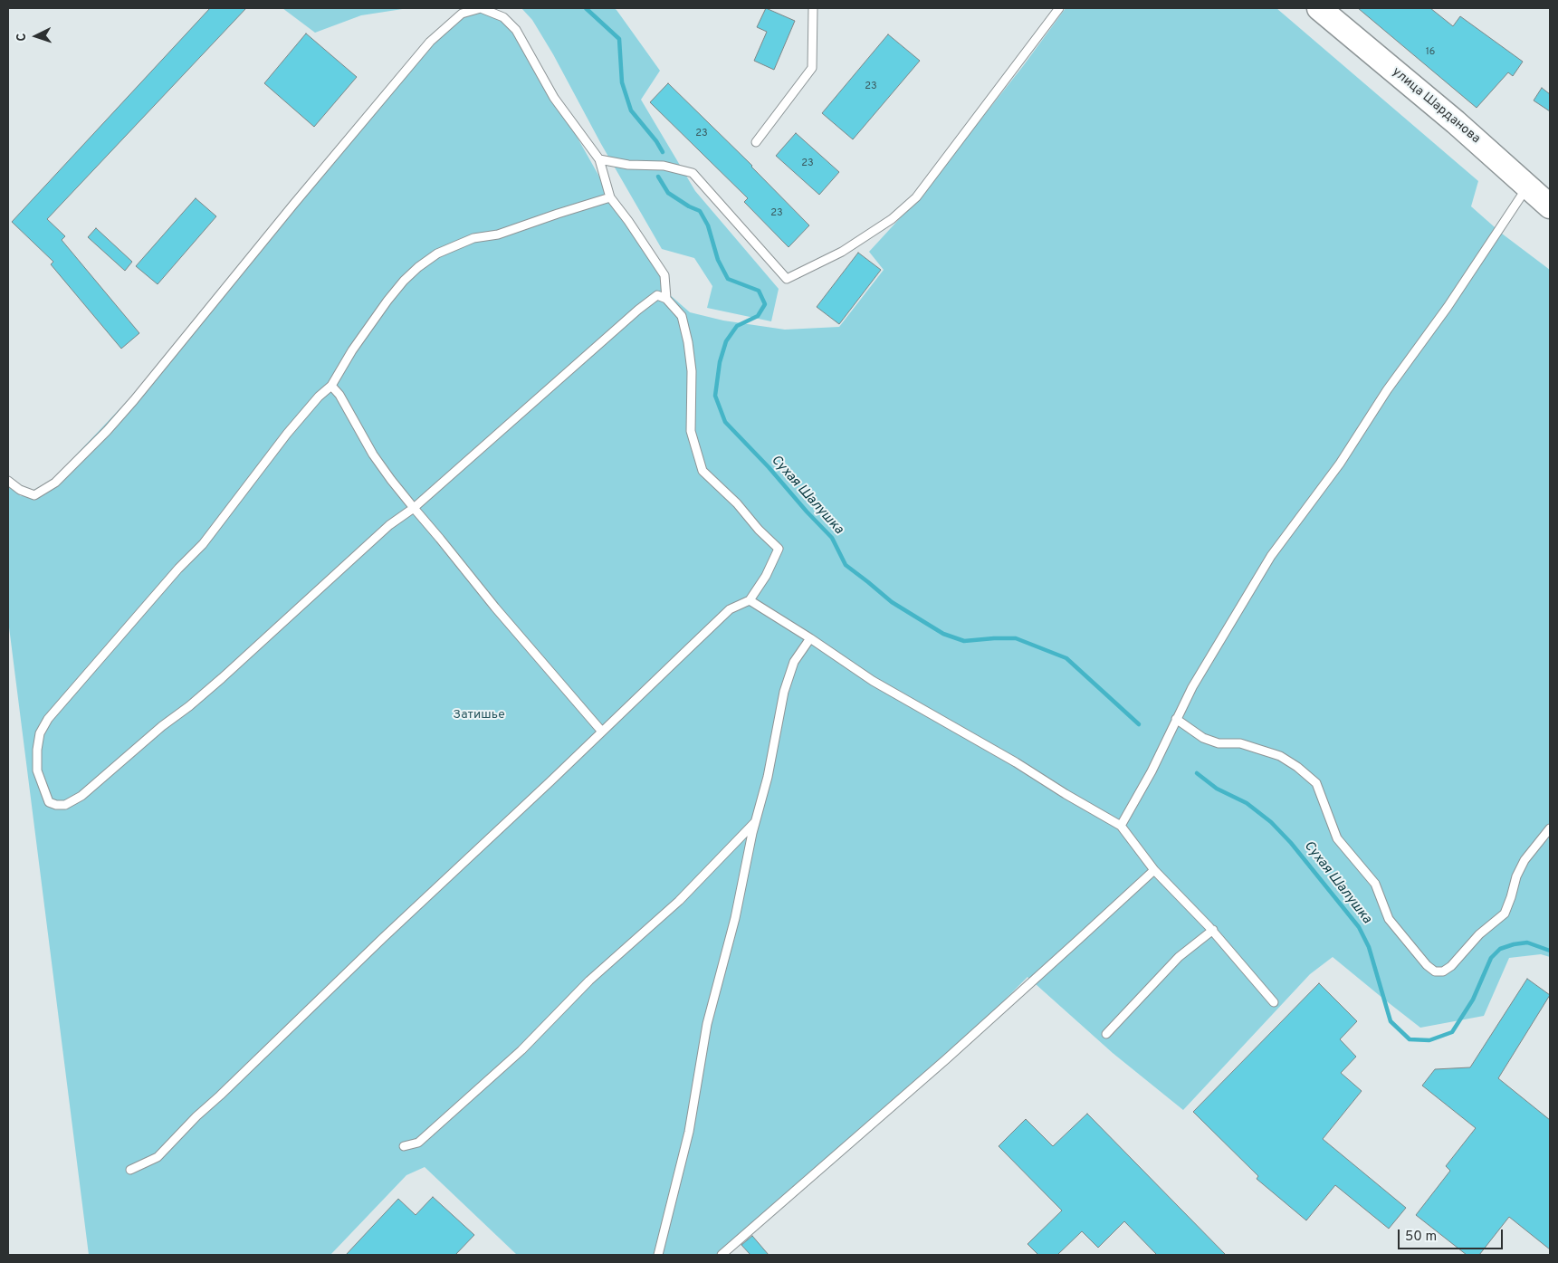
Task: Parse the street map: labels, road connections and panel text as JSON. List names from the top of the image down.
{
  "streets": {
    "main road": ["улица Шарданова"]
  },
  "water": ["Сухая Шалушка"],
  "parks": ["Затишье"],
  "house_numbers": [
    "16",
    "23",
    "23",
    "23",
    "23"
  ],
  "scale_bar": "50 m",
  "north": "left"
}
